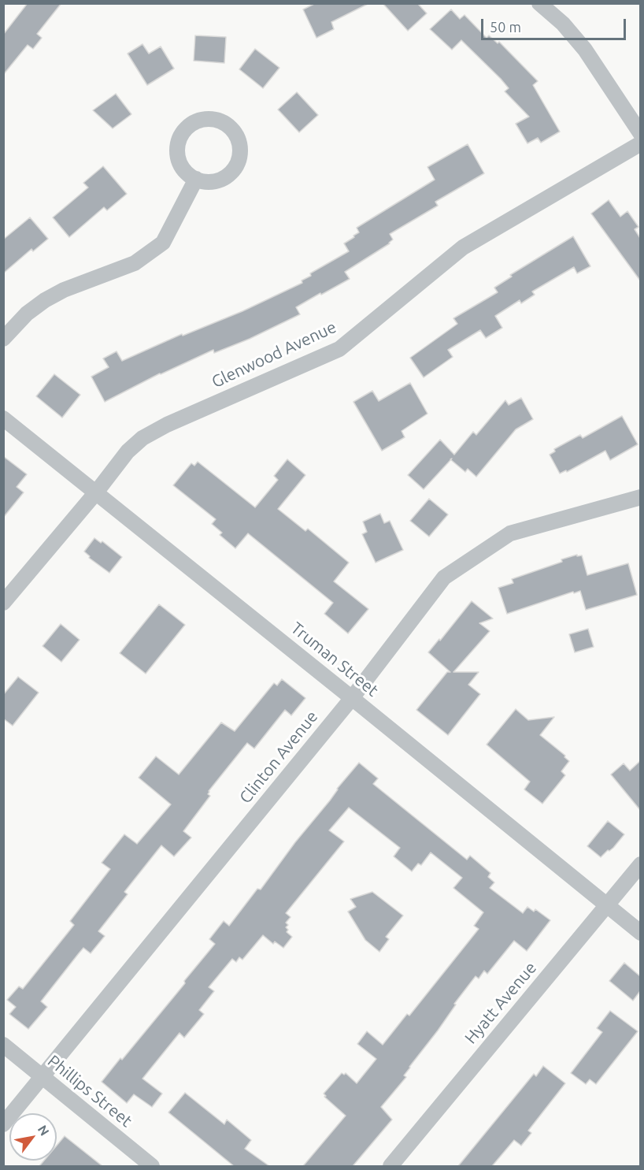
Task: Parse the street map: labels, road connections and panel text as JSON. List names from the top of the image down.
{
  "streets": {
    "street": [
      "Glenwood Avenue",
      "Truman Street",
      "Clinton Avenue",
      "Hyatt Avenue",
      "Phillips Street"
    ]
  },
  "crossings": [
    ["Glenwood Avenue", "Truman Street"],
    ["Truman Street", "Clinton Avenue"],
    ["Truman Street", "Hyatt Avenue"],
    ["Clinton Avenue", "Phillips Street"]
  ],
  "scale_bar": "50 m",
  "north": "top right"
}
